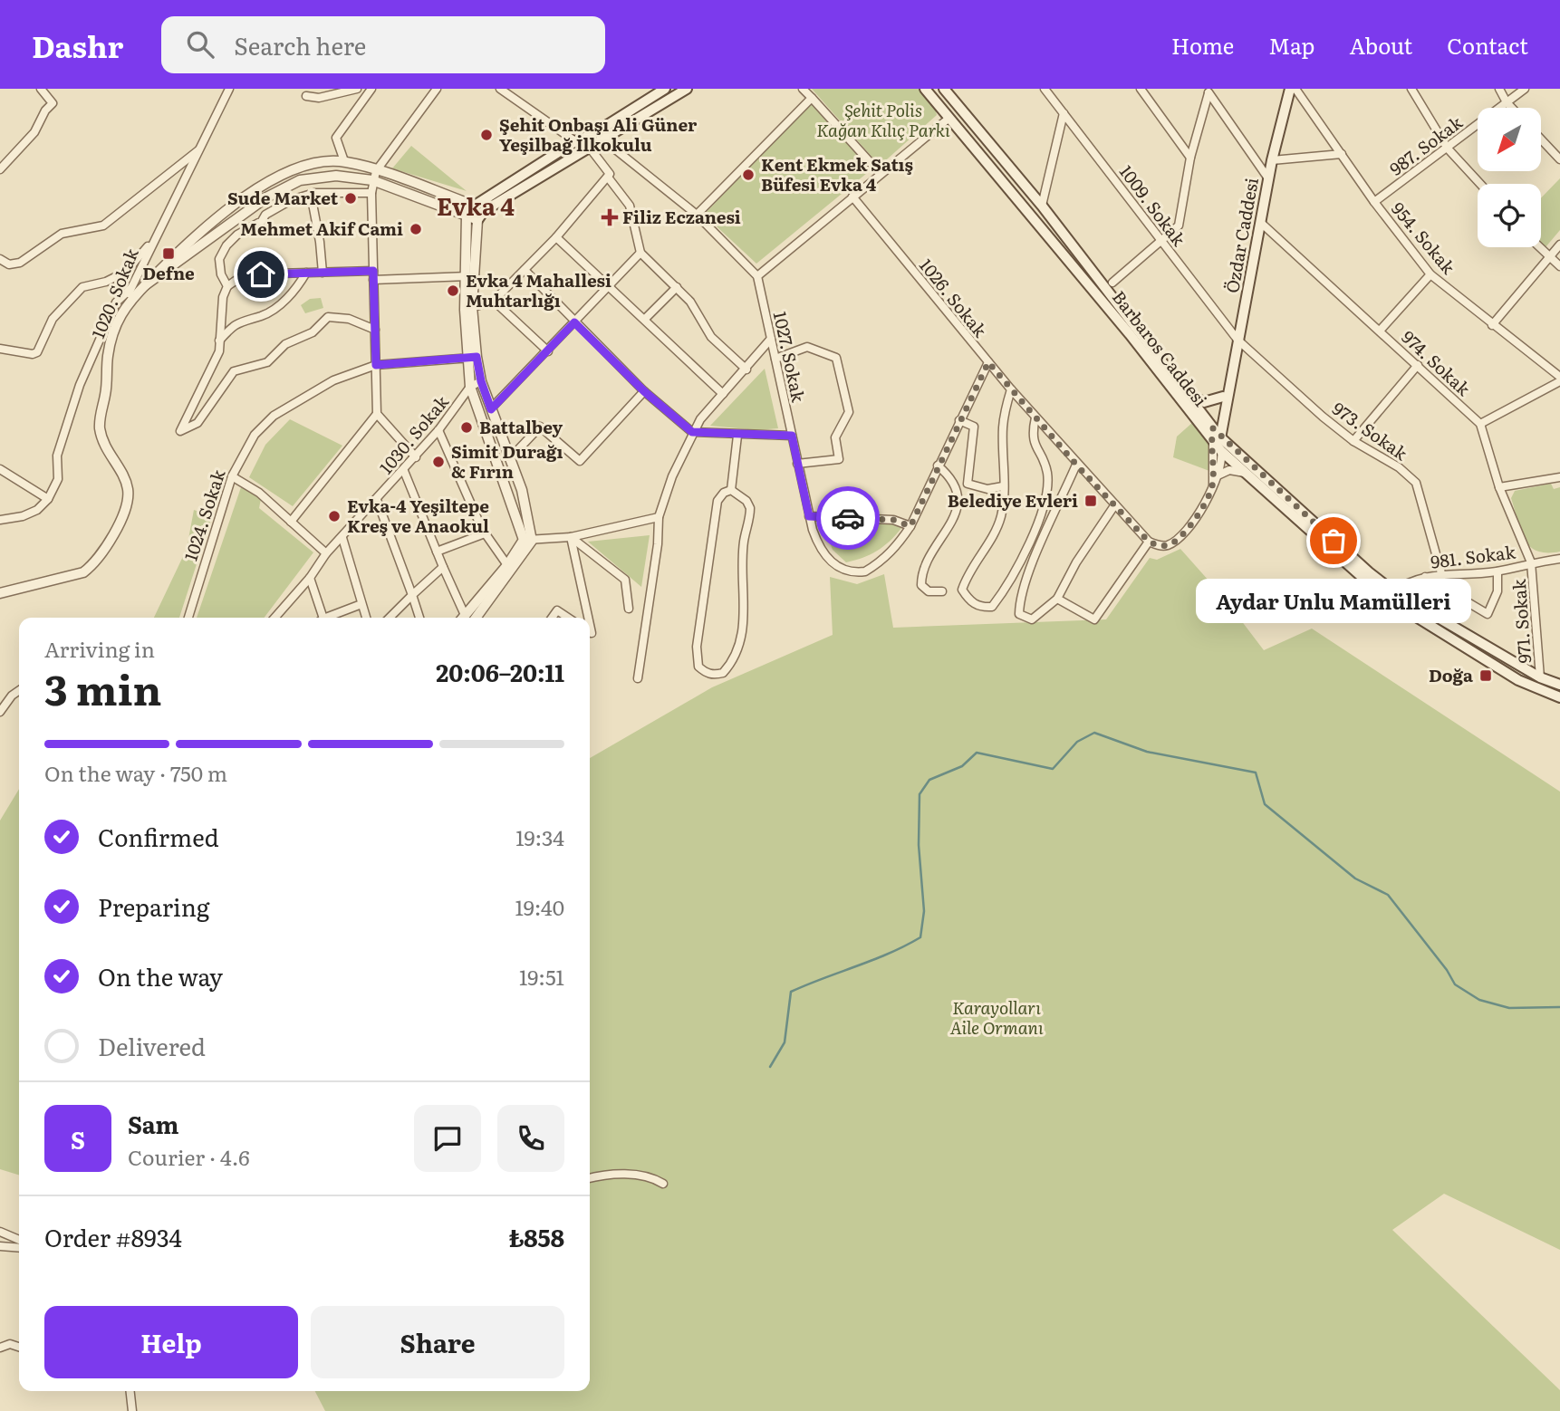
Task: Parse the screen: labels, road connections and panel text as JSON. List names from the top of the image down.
{
  "streets": {
    "main road": ["Özdar Caddesi", "Barbaros Caddesi"],
    "street": [
      "987. Sokak",
      "1009. Sokak",
      "954. Sokak",
      "1020. Sokak",
      "1026. Sokak",
      "1027. Sokak",
      "974. Sokak",
      "973. Sokak",
      "1030. Sokak",
      "1024. Sokak",
      "981. Sokak",
      "971. Sokak"
    ]
  },
  "crossings": [
    ["987. Sokak", "954. Sokak"],
    ["1009. Sokak", "Özdar Caddesi"],
    ["1009. Sokak", "973. Sokak"],
    ["Özdar Caddesi", "Barbaros Caddesi"],
    ["Özdar Caddesi", "974. Sokak"],
    ["Özdar Caddesi", "973. Sokak"],
    ["1026. Sokak", "1027. Sokak"],
    ["Barbaros Caddesi", "981. Sokak"],
    ["Barbaros Caddesi", "971. Sokak"],
    ["973. Sokak", "981. Sokak"],
    ["981. Sokak", "971. Sokak"]
  ],
  "districts": ["Evka 4"],
  "parks": ["Şehit Polis Kağan Kılıç Parkı", "Karayolları Aile Ormanı"],
  "places": {
    "other": [
      "Şehit Onbaşı Ali Güner Yeşilbağ İlkokulu",
      "Kent Ekmek Satış Büfesi Evka 4",
      "Sude Market",
      "Mehmet Akif Cami",
      "Evka 4 Mahallesi Muhtarlığı",
      "Battalbey",
      "Simit Durağı & Fırın",
      "Evka-4 Yeşiltepe Kreş ve Anaokul",
      "Aydar Unlu Mamülleri"
    ],
    "health": ["Filiz Eczanesi"],
    "transit": ["Defne", "Belediye Evleri", "Doğa"]
  },
  "north": "bottom left",
  "page": {
    "header": "Dashr",
    "search": "Search here",
    "nav": [
      "Home",
      "Map",
      "About",
      "Contact"
    ],
    "bubble": "Aydar Unlu Mamülleri",
    "heading": ["3 min", "Arriving in", "20:06–20:11"],
    "panel": [
      "Sam",
      "Courier · 4.6",
      "Order #8934",
      "₺858"
    ],
    "bar": "On the way · 750 m",
    "list": [
      ["Confirmed", "19:34"],
      ["Preparing", "19:40"],
      ["On the way", "19:51"],
      "Delivered"
    ],
    "round": "S",
    "buttons": ["Help", "Share"]
  }
}
